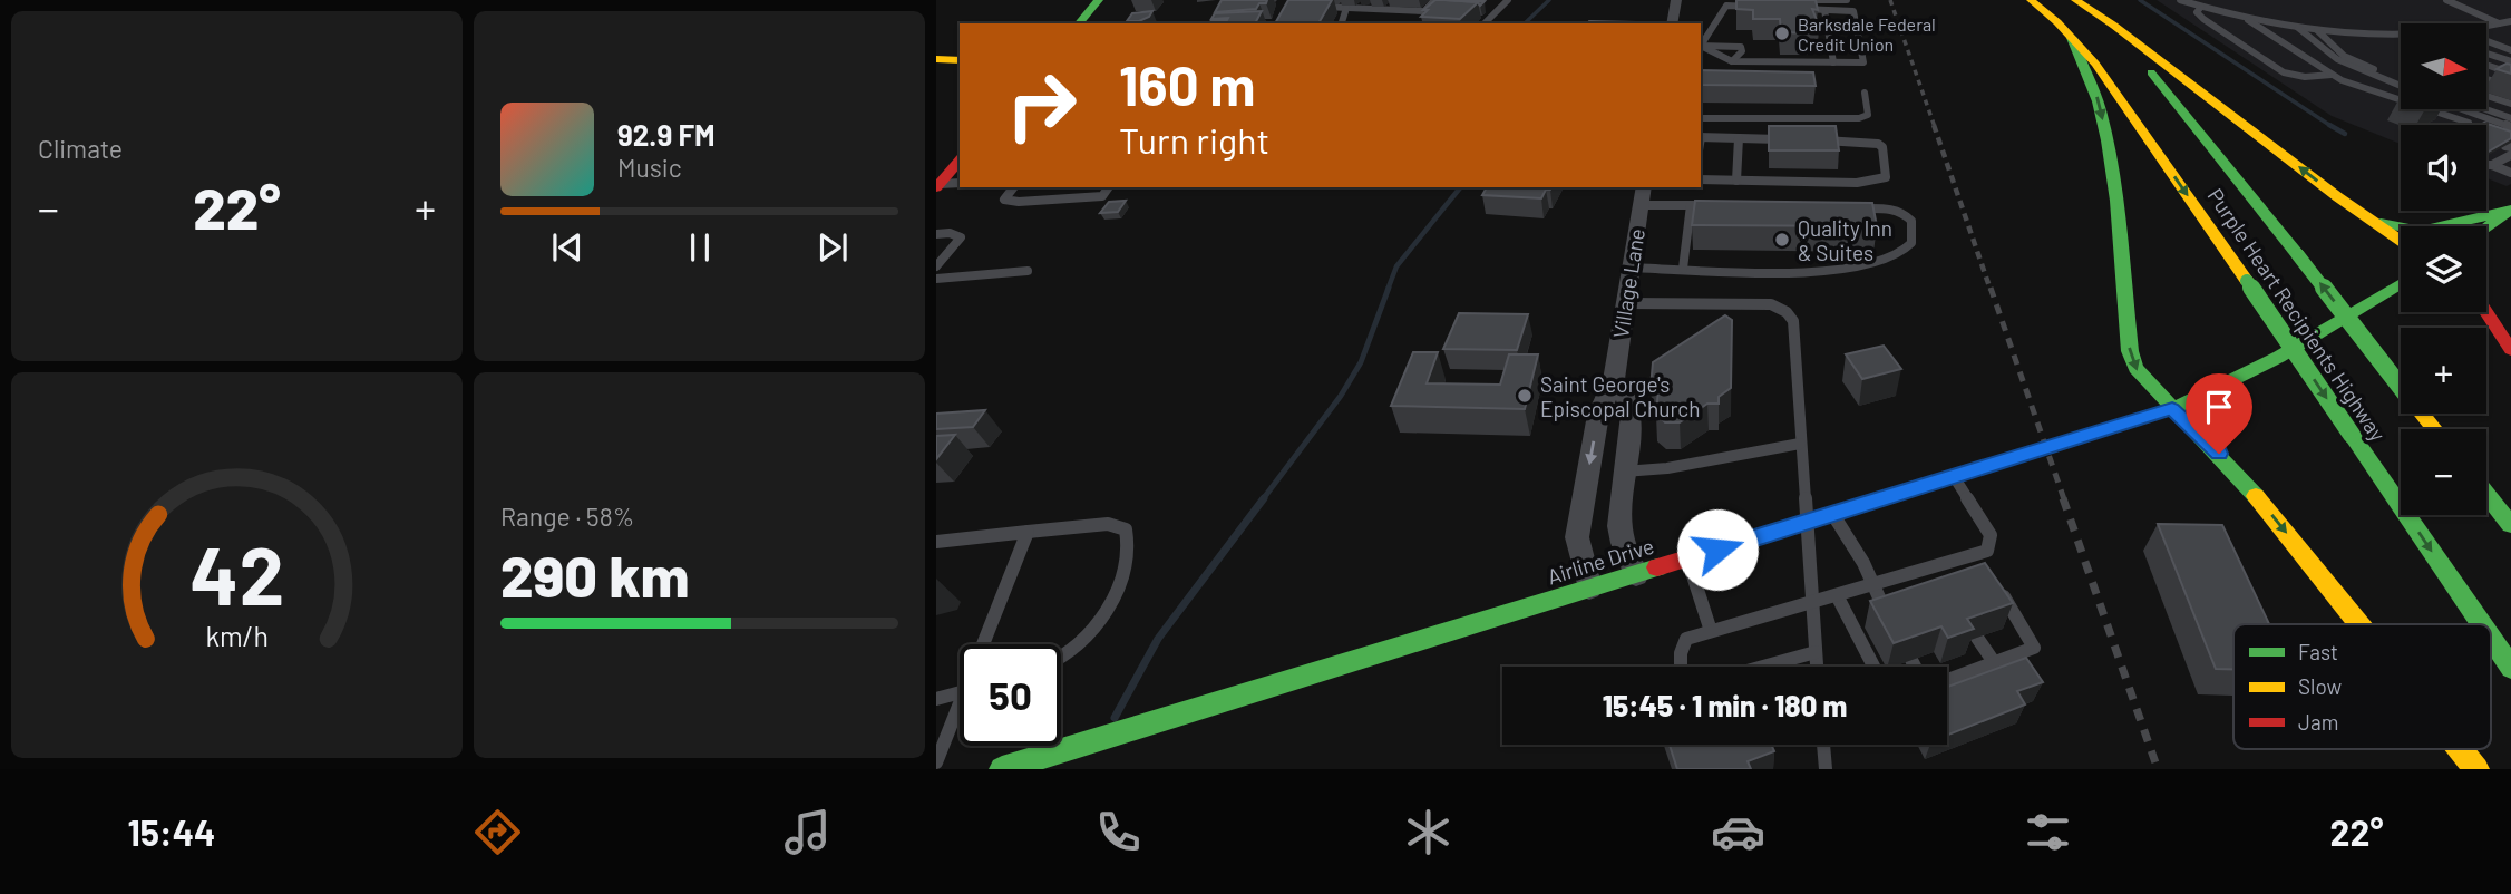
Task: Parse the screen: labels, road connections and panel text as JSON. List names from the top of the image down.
{
  "streets": {
    "main road": ["Purple Heart Recipients Highway", "Airline Drive"],
    "street": ["Village Lane"]
  },
  "crossings": [
    ["Village Lane", "Airline Drive"]
  ],
  "places": ["Barksdale Federal Credit Union", "Quality Inn & Suites", "Saint George's Episcopal Church"],
  "legend": ["Fast", "Slow", "Jam"],
  "north": "right",
  "page": {
    "tile": [
      "Climate",
      ["Range · 58%", "290 km"]
    ],
    "map_buttons": ["+", "−"],
    "turn": ["160 m", "Turn right"],
    "song": ["92.9 FM", "Music"],
    "heat": ["−", "22°", "+"],
    "limit": "50",
    "trip": "15:45 · 1 min · 180 m",
    "tabs": ["15:44", "22°"],
    "gauge": ["42", "km/h"]
  }
}
